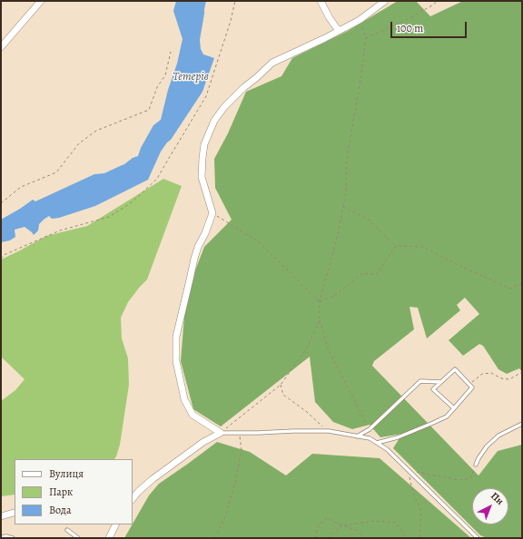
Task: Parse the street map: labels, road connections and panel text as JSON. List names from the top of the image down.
{
  "water": ["Тетерів"],
  "legend": ["Вулиця", "Парк", "Вода"],
  "scale_bar": "100 m",
  "north": "top right"
}
